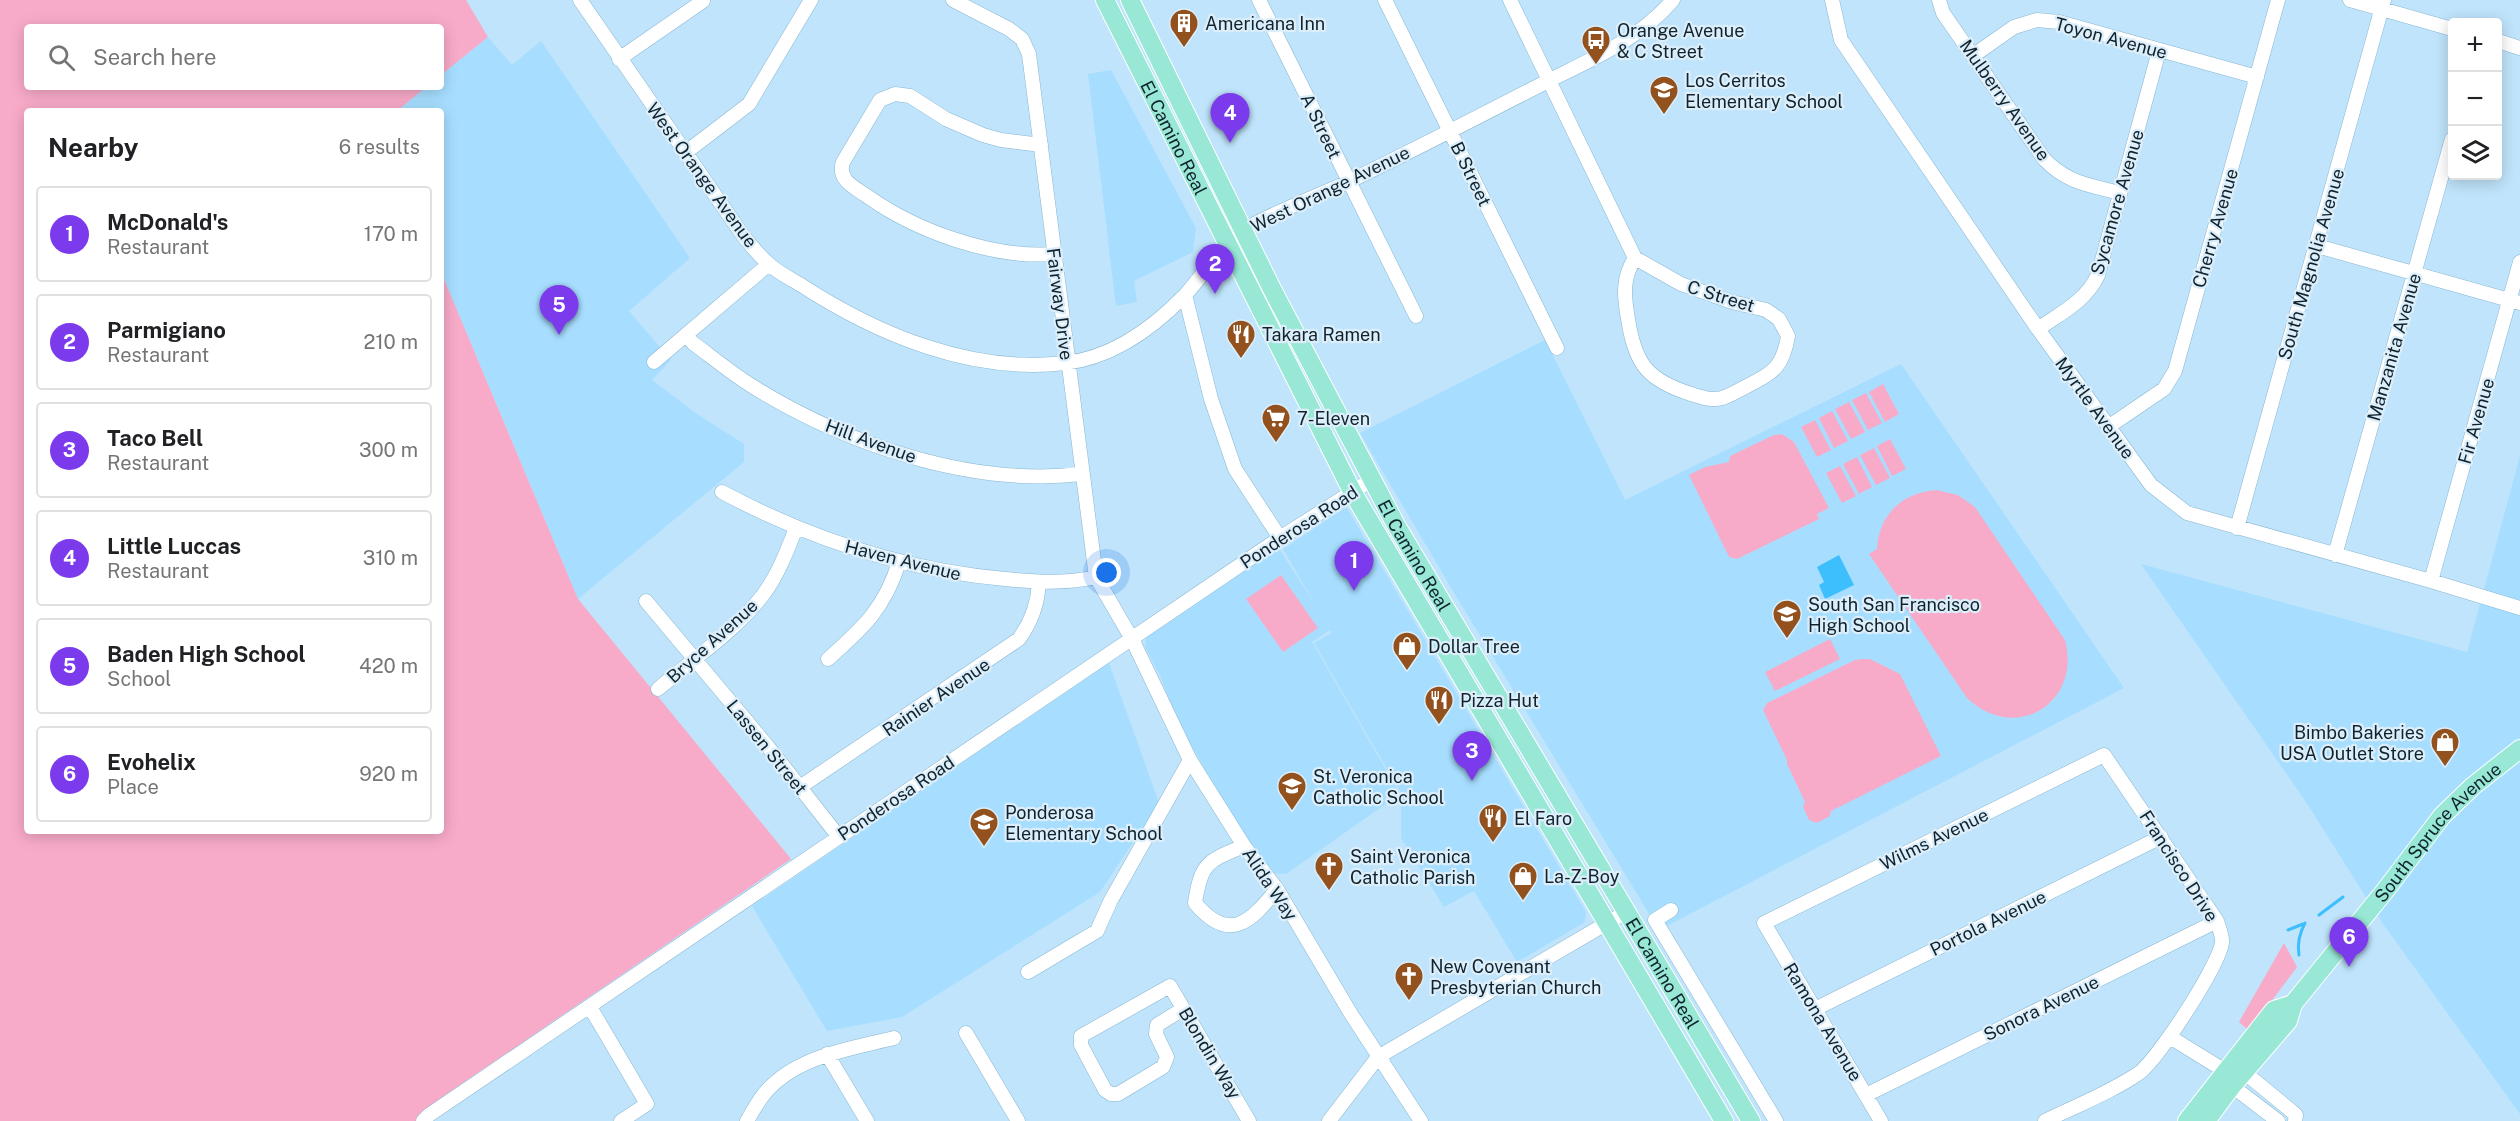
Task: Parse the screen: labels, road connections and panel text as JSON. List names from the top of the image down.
{
  "streets": {
    "main road": ["El Camino Real", "South Spruce Avenue"],
    "street": [
      "Toyon Avenue",
      "Mulberry Avenue",
      "A Street",
      "B Street",
      "West Orange Avenue",
      "Sycamore Avenue",
      "Cherry Avenue",
      "South Magnolia Avenue",
      "C Street",
      "Fairway Drive",
      "Manzanita Avenue",
      "Myrtle Avenue",
      "Fir Avenue",
      "Hill Avenue",
      "Ponderosa Road",
      "Haven Avenue",
      "Bryce Avenue",
      "Rainier Avenue",
      "Lassen Street",
      "Wilms Avenue",
      "Francisco Drive",
      "Alida Way",
      "Portola Avenue",
      "Sonora Avenue",
      "Ramona Avenue",
      "Blondin Way"
    ]
  },
  "crossings": [
    ["Toyon Avenue", "Mulberry Avenue"],
    ["Toyon Avenue", "Sycamore Avenue"],
    ["Toyon Avenue", "Cherry Avenue"],
    ["Mulberry Avenue", "Sycamore Avenue"],
    ["A Street", "West Orange Avenue"],
    ["El Camino Real", "West Orange Avenue"],
    ["El Camino Real", "Ponderosa Road"],
    ["B Street", "West Orange Avenue"],
    ["West Orange Avenue", "Fairway Drive"],
    ["Sycamore Avenue", "Myrtle Avenue"],
    ["Cherry Avenue", "Myrtle Avenue"],
    ["South Magnolia Avenue", "Myrtle Avenue"],
    ["Fairway Drive", "Hill Avenue"],
    ["Fairway Drive", "Ponderosa Road"],
    ["Fairway Drive", "Haven Avenue"],
    ["Fairway Drive", "Alida Way"],
    ["Manzanita Avenue", "Myrtle Avenue"],
    ["Myrtle Avenue", "Fir Avenue"],
    ["Ponderosa Road", "Lassen Street"],
    ["Ponderosa Road", "Alida Way"],
    ["Haven Avenue", "Bryce Avenue"],
    ["Haven Avenue", "Rainier Avenue"],
    ["Bryce Avenue", "Lassen Street"],
    ["Rainier Avenue", "Lassen Street"],
    ["Wilms Avenue", "Francisco Drive"],
    ["Wilms Avenue", "Ramona Avenue"],
    ["Francisco Drive", "Portola Avenue"],
    ["Francisco Drive", "Sonora Avenue"],
    ["Portola Avenue", "Ramona Avenue"],
    ["Sonora Avenue", "Ramona Avenue"]
  ],
  "places": {
    "building": ["Americana Inn"],
    "bus stop": ["Orange Avenue & C Street"],
    "school or university": [
      "Los Cerritos Elementary School",
      "South San Francisco High School",
      "St. Veronica Catholic School",
      "Ponderosa Elementary School"
    ],
    "restaurant": ["Takara Ramen", "Pizza Hut", "El Faro"],
    "supermarket": ["7-Eleven"],
    "shop": ["Dollar Tree", "Bimbo Bakeries USA Outlet Store", "La-Z-Boy"],
    "church": ["Saint Veronica Catholic Parish", "New Covenant Presbyterian Church"]
  },
  "page": {
    "map_buttons": ["+", "−"],
    "search": "Search here",
    "pins": [
      "4",
      "2",
      "5",
      "1",
      "3",
      "6"
    ],
    "heading": ["Nearby", "6 results"],
    "list": [
      {
        "mark": "1",
        "name": "McDonald's",
        "note": "Restaurant",
        "value": "170 m"
      },
      {
        "mark": "2",
        "name": "Parmigiano",
        "note": "Restaurant",
        "value": "210 m"
      },
      {
        "mark": "3",
        "name": "Taco Bell",
        "note": "Restaurant",
        "value": "300 m"
      },
      {
        "mark": "4",
        "name": "Little Luccas",
        "note": "Restaurant",
        "value": "310 m"
      },
      {
        "mark": "5",
        "name": "Baden High School",
        "note": "School",
        "value": "420 m"
      },
      {
        "mark": "6",
        "name": "Evohelix",
        "note": "Place",
        "value": "920 m"
      }
    ]
  }
}
